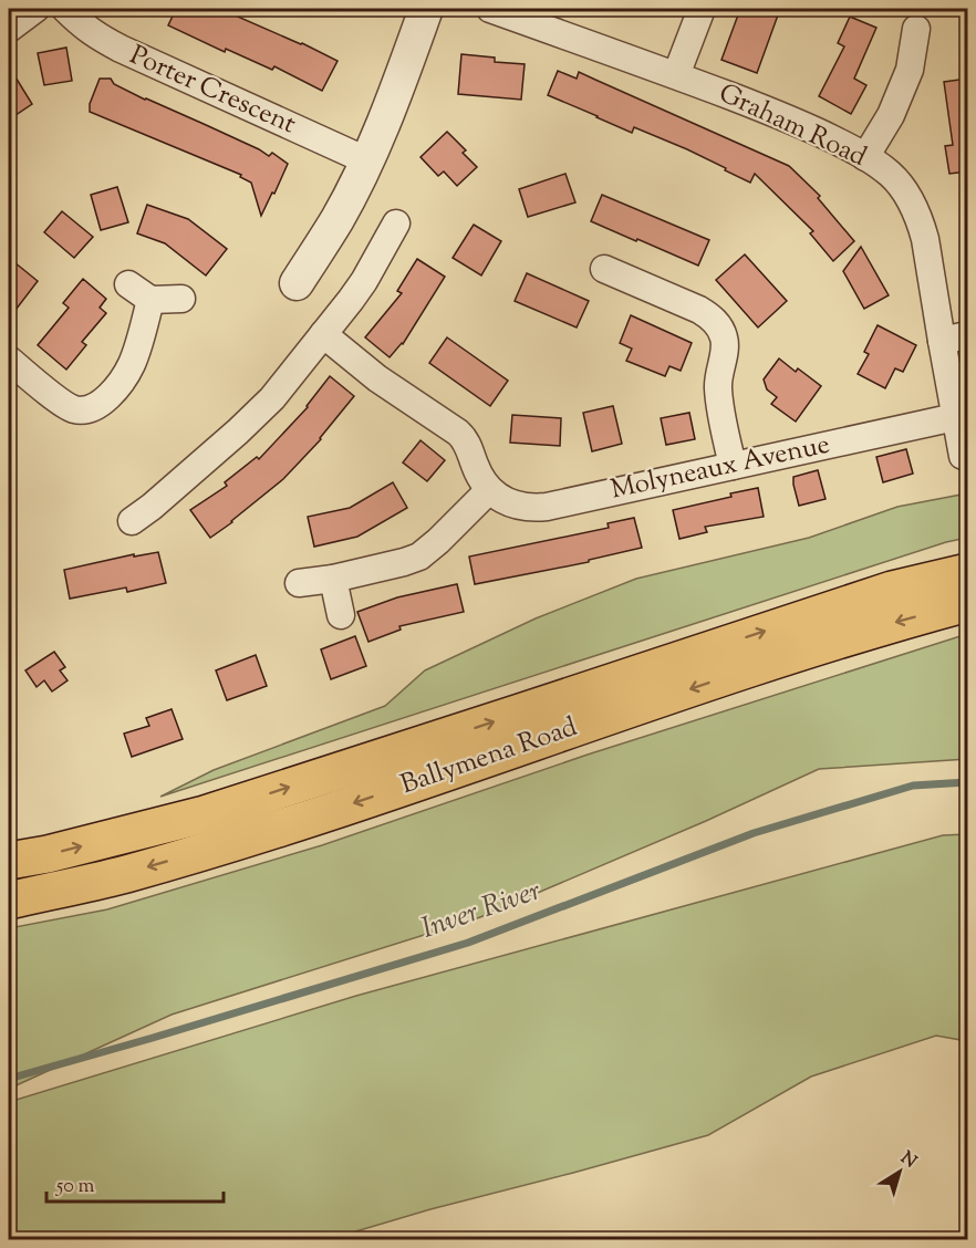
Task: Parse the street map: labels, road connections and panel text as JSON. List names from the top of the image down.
{
  "streets": {
    "highway": ["Ballymena Road"],
    "street": ["Porter Crescent", "Graham Road", "Molyneaux Avenue"]
  },
  "crossings": [
    ["Graham Road", "Molyneaux Avenue"]
  ],
  "water": ["Inver River"],
  "scale_bar": "50 m",
  "north": "top right"
}
